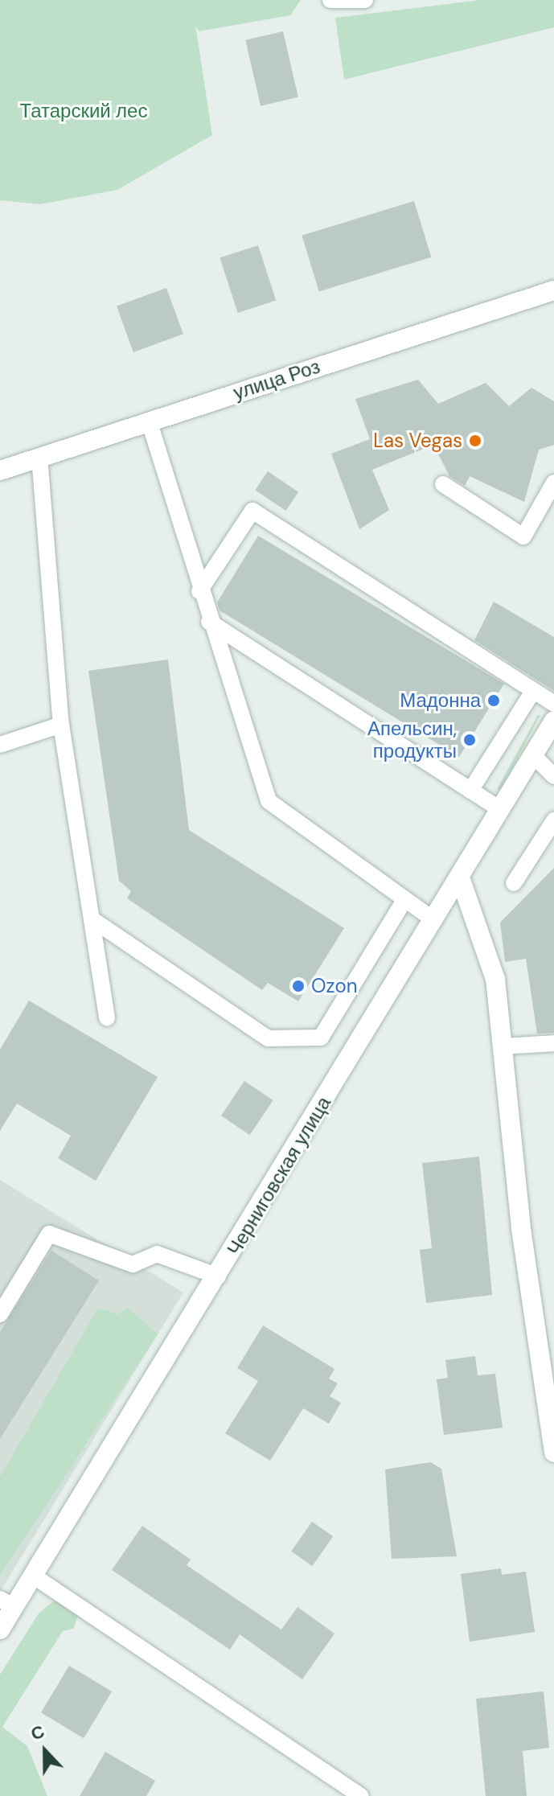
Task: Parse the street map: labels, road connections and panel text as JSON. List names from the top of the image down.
{
  "streets": {
    "street": ["улица Роз", "Черниговская улица"]
  },
  "parks": ["Татарский лес"],
  "places": [
    "Las Vegas",
    "Мадонна",
    "Апельсин, продукты",
    "Ozon"
  ],
  "north": "top"
}
